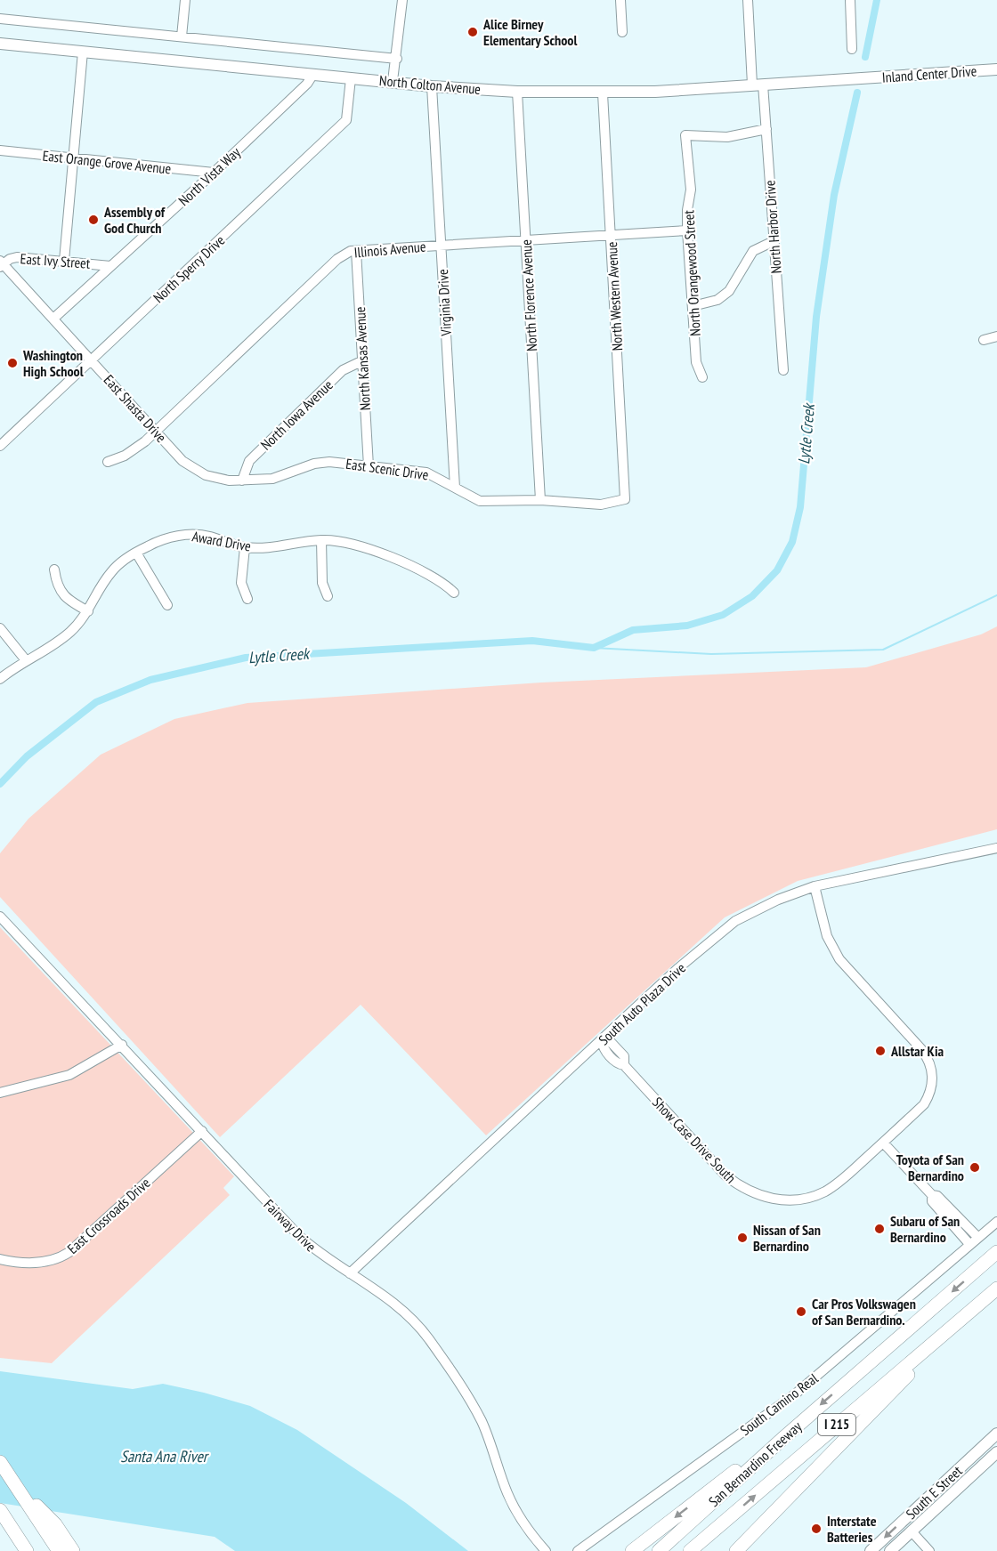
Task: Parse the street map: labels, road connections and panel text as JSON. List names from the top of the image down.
{
  "streets": {
    "highway": ["I 215", "San Bernardino Freeway"],
    "main road": ["Inland Center Drive", "North Colton Avenue", "South E Street"],
    "street": [
      "East Orange Grove Avenue",
      "North Vista Way",
      "North Harbor Drive",
      "Illinois Avenue",
      "East Ivy Street",
      "North Sperry Drive",
      "North Orangewood Street",
      "North Florence Avenue",
      "North Western Avenue",
      "Virginia Drive",
      "North Kansas Avenue",
      "East Shasta Drive",
      "North Iowa Avenue",
      "East Scenic Drive",
      "Award Drive",
      "South Auto Plaza Drive",
      "Show Case Drive South",
      "East Crossroads Drive",
      "Fairway Drive",
      "South Camino Real"
    ]
  },
  "crossings": [
    ["Inland Center Drive", "North Colton Avenue"],
    ["North Colton Avenue", "North Vista Way"],
    ["North Colton Avenue", "North Harbor Drive"],
    ["North Colton Avenue", "North Sperry Drive"],
    ["North Colton Avenue", "North Florence Avenue"],
    ["North Colton Avenue", "North Western Avenue"],
    ["North Colton Avenue", "Virginia Drive"],
    ["East Orange Grove Avenue", "North Vista Way"],
    ["North Vista Way", "East Ivy Street"],
    ["North Vista Way", "East Shasta Drive"],
    ["North Harbor Drive", "North Orangewood Street"],
    ["Illinois Avenue", "North Orangewood Street"],
    ["Illinois Avenue", "North Florence Avenue"],
    ["Illinois Avenue", "North Western Avenue"],
    ["Illinois Avenue", "Virginia Drive"],
    ["Illinois Avenue", "North Kansas Avenue"],
    ["Illinois Avenue", "East Shasta Drive"],
    ["East Ivy Street", "East Shasta Drive"],
    ["North Sperry Drive", "East Shasta Drive"],
    ["North Florence Avenue", "East Scenic Drive"],
    ["North Western Avenue", "East Scenic Drive"],
    ["Virginia Drive", "East Scenic Drive"],
    ["North Kansas Avenue", "North Iowa Avenue"],
    ["North Kansas Avenue", "East Scenic Drive"],
    ["East Shasta Drive", "North Iowa Avenue"],
    ["East Shasta Drive", "East Scenic Drive"],
    ["North Iowa Avenue", "East Scenic Drive"],
    ["South Auto Plaza Drive", "Show Case Drive South"],
    ["South Auto Plaza Drive", "Fairway Drive"],
    ["East Crossroads Drive", "Fairway Drive"]
  ],
  "water": ["Lytle Creek", "Santa Ana River"],
  "places": [
    "Alice Birney Elementary School",
    "Assembly of God Church",
    "Washington High School",
    "Allstar Kia",
    "Toyota of San Bernardino",
    "Subaru of San Bernardino",
    "Nissan of San Bernardino",
    "Car Pros Volkswagen of San Bernardino.",
    "Interstate Batteries"
  ]
}
